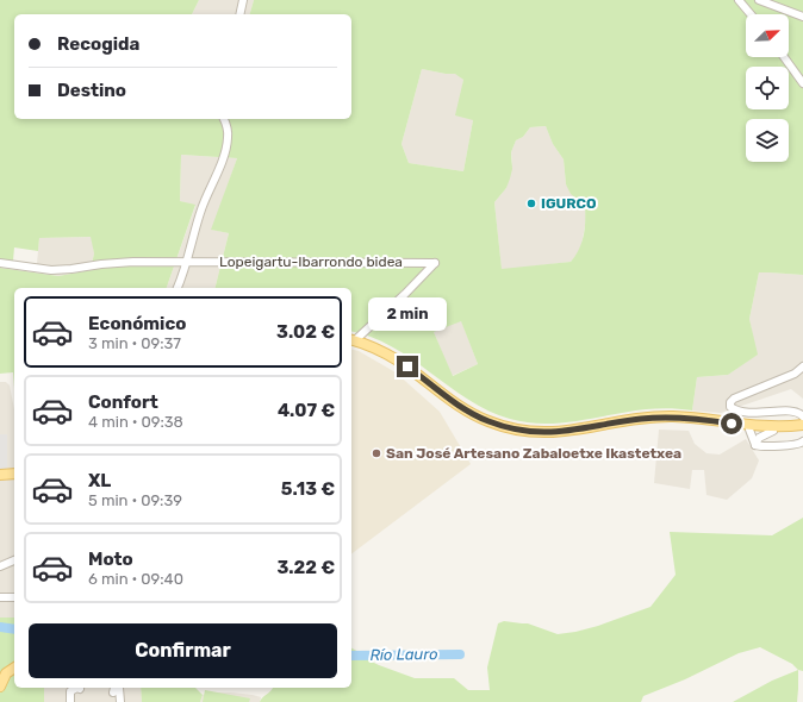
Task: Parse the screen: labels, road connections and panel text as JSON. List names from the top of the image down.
{
  "streets": {
    "street": ["Lopeigartu-Ibarrondo bidea"]
  },
  "water": ["Río Lauro"],
  "places": ["IGURCO", "San José Artesano Zabaloetxe Ikastetxea"],
  "north": "top right",
  "page": {
    "banner": ["Recogida", "Destino"],
    "list": [
      {
        "name": "Económico",
        "note": "3 min · 09:37",
        "value": "3.02 €"
      },
      {
        "name": "Confort",
        "note": "4 min · 09:38",
        "value": "4.07 €"
      },
      {
        "name": "XL",
        "note": "5 min · 09:39",
        "value": "5.13 €"
      },
      {
        "name": "Moto",
        "note": "6 min · 09:40",
        "value": "3.22 €"
      }
    ],
    "bubble": "2 min",
    "buttons": "Confirmar"
  }
}
